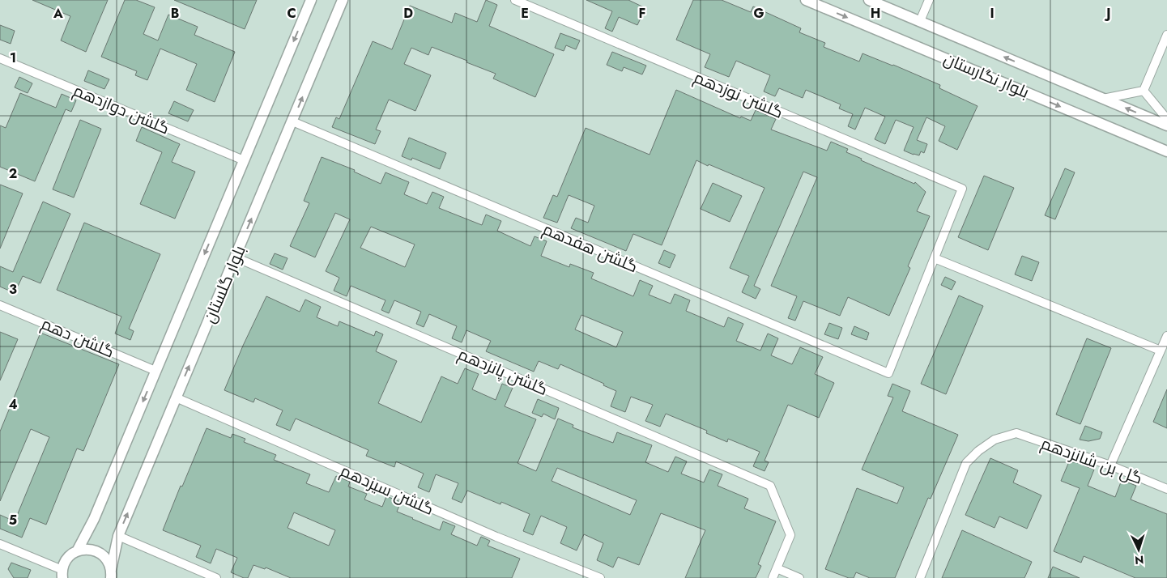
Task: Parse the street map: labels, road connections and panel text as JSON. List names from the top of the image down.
{
  "streets": {
    "street": [
      "بلوار نگارستان",
      "گلشن نوزدهم",
      "گلشن دوازدهم",
      "گلشن هفدهم",
      "بلوار گلستان",
      "گلشن دهم",
      "گلشن پانزدهم",
      "گل بن شانزدهم",
      "گلشن سیزدهم"
    ]
  },
  "crossings": [
    ["گلشن نوزدهم", "گلشن هفدهم"],
    ["گلشن دوازدهم", "بلوار گلستان"],
    ["گلشن هفدهم", "بلوار گلستان"],
    ["بلوار گلستان", "گلشن دهم"],
    ["بلوار گلستان", "گلشن پانزدهم"],
    ["بلوار گلستان", "گلشن سیزدهم"]
  ],
  "north": "bottom",
  "grid": {
    "columns": [
      "A",
      "B",
      "C",
      "D",
      "E",
      "F",
      "G",
      "H",
      "I",
      "J"
    ],
    "rows": [
      "1",
      "2",
      "3",
      "4",
      "5"
    ]
  }
}
